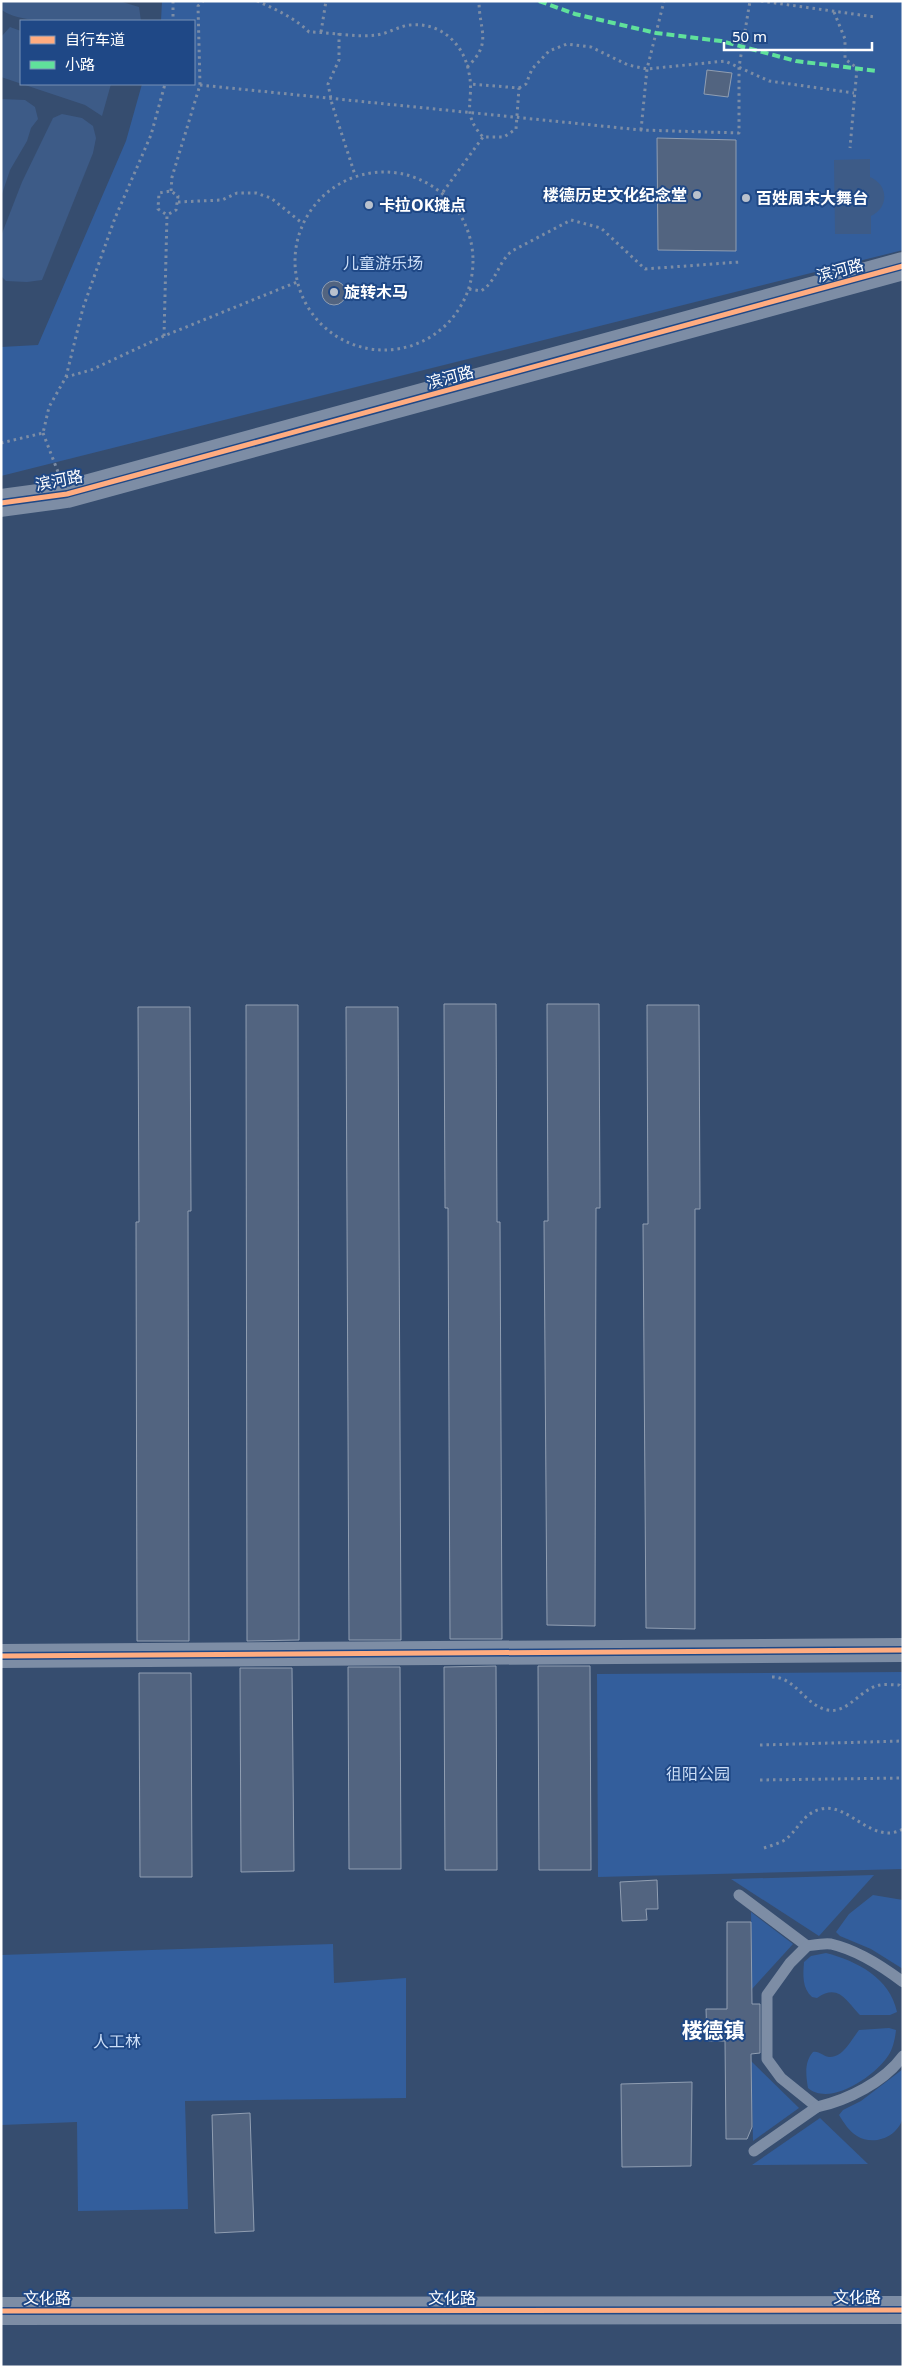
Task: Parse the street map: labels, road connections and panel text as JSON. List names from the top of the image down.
{
  "streets": {
    "street": ["滨河路", "文化路"]
  },
  "districts": ["楼德镇"],
  "parks": ["儿童游乐场", "徂阳公园", "人工林"],
  "places": [
    "楼德历史文化纪念堂",
    "百姓周末大舞台",
    "卡拉OK摊点",
    "旋转木马"
  ],
  "legend": ["自行车道", "小路"],
  "scale_bar": "50 m"
}
